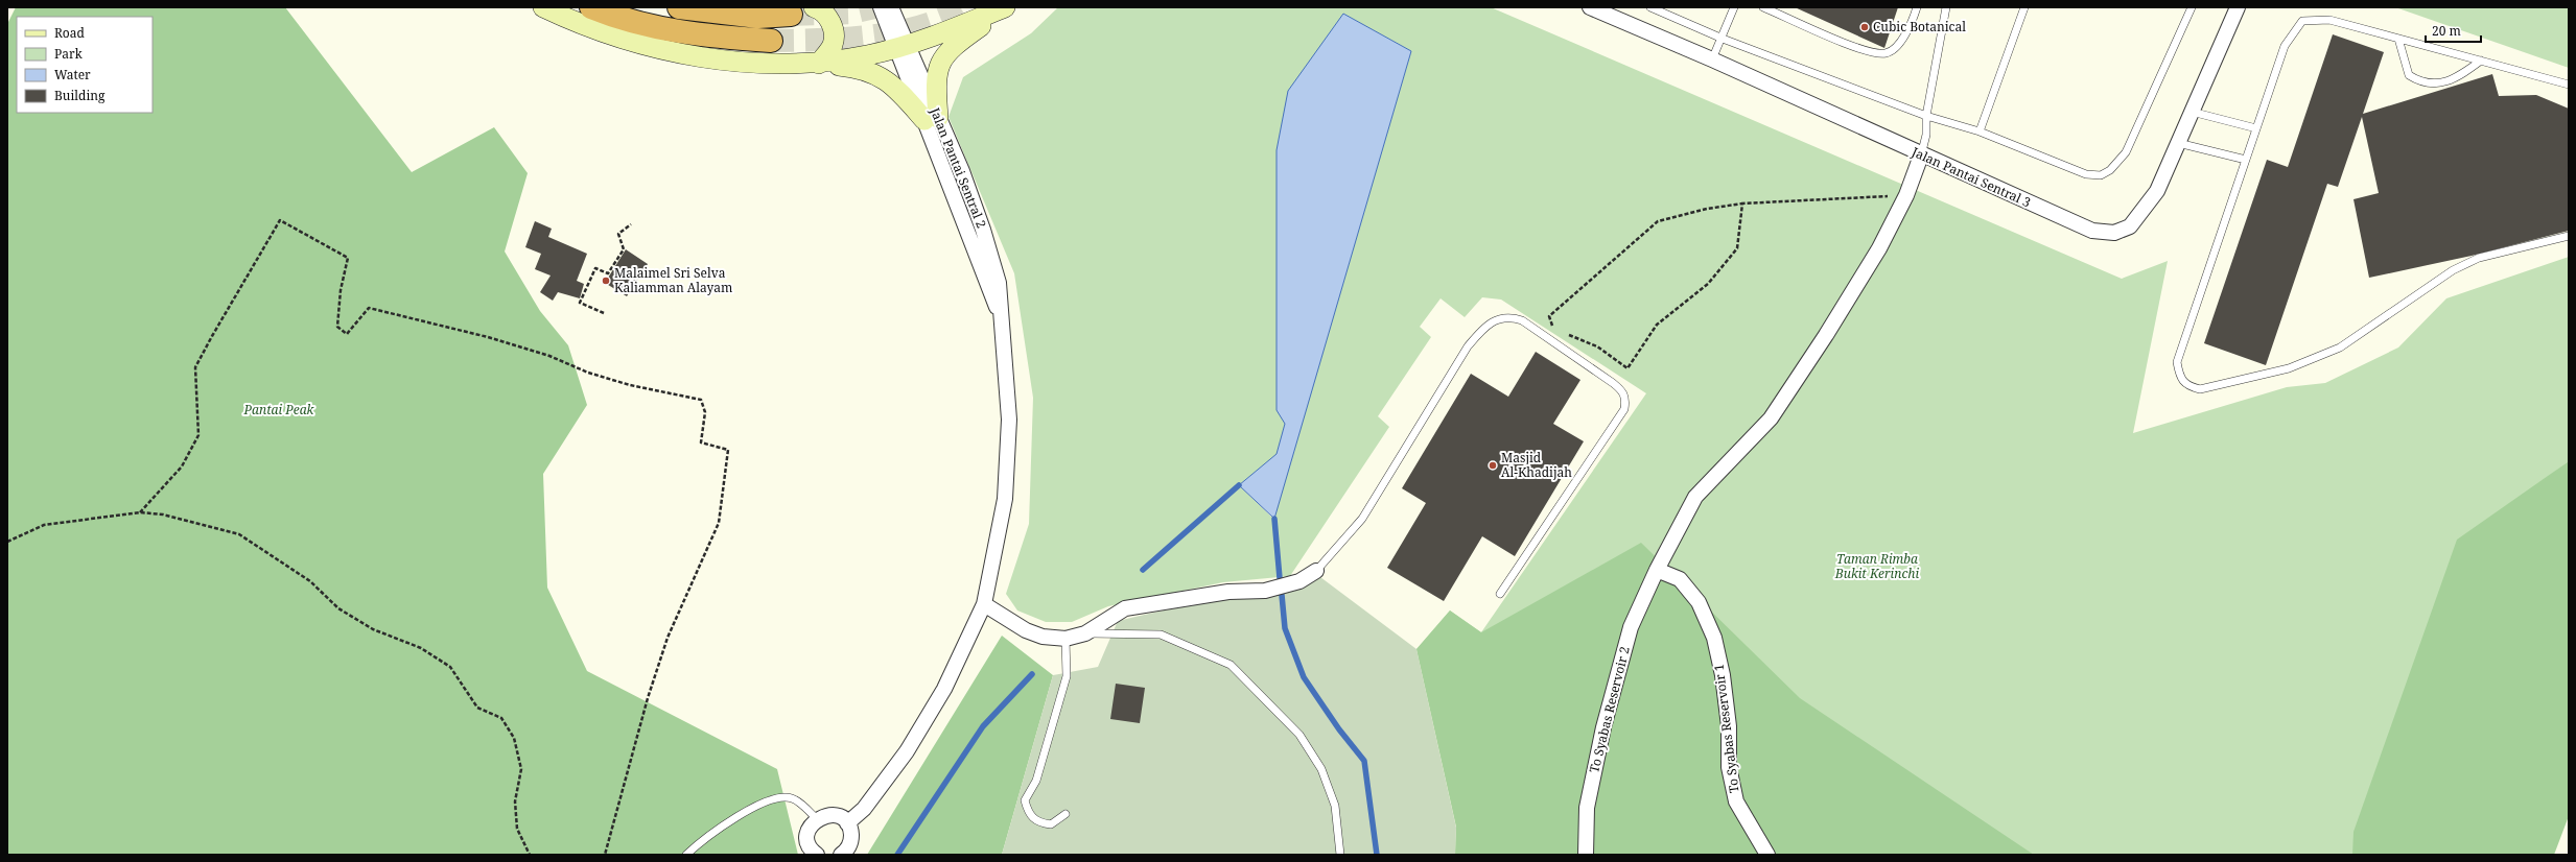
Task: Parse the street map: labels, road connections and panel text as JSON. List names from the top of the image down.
{
  "streets": {
    "street": [
      "Jalan Pantai Sentral 2",
      "Jalan Pantai Sentral 3",
      "To Syabas Reservoir 2",
      "To Syabas Reservoir 1"
    ]
  },
  "crossings": [
    ["Jalan Pantai Sentral 3", "To Syabas Reservoir 2"],
    ["To Syabas Reservoir 2", "To Syabas Reservoir 1"]
  ],
  "parks": ["Pantai Peak", "Taman Rimba Bukit Kerinchi"],
  "places": ["Cubic Botanical", "Malaimel Sri Selva Kaliamman Alayam", "Masjid Al-Khadijah"],
  "legend": [
    "Road",
    "Park",
    "Water",
    "Building"
  ],
  "scale_bar": "20 m"
}
